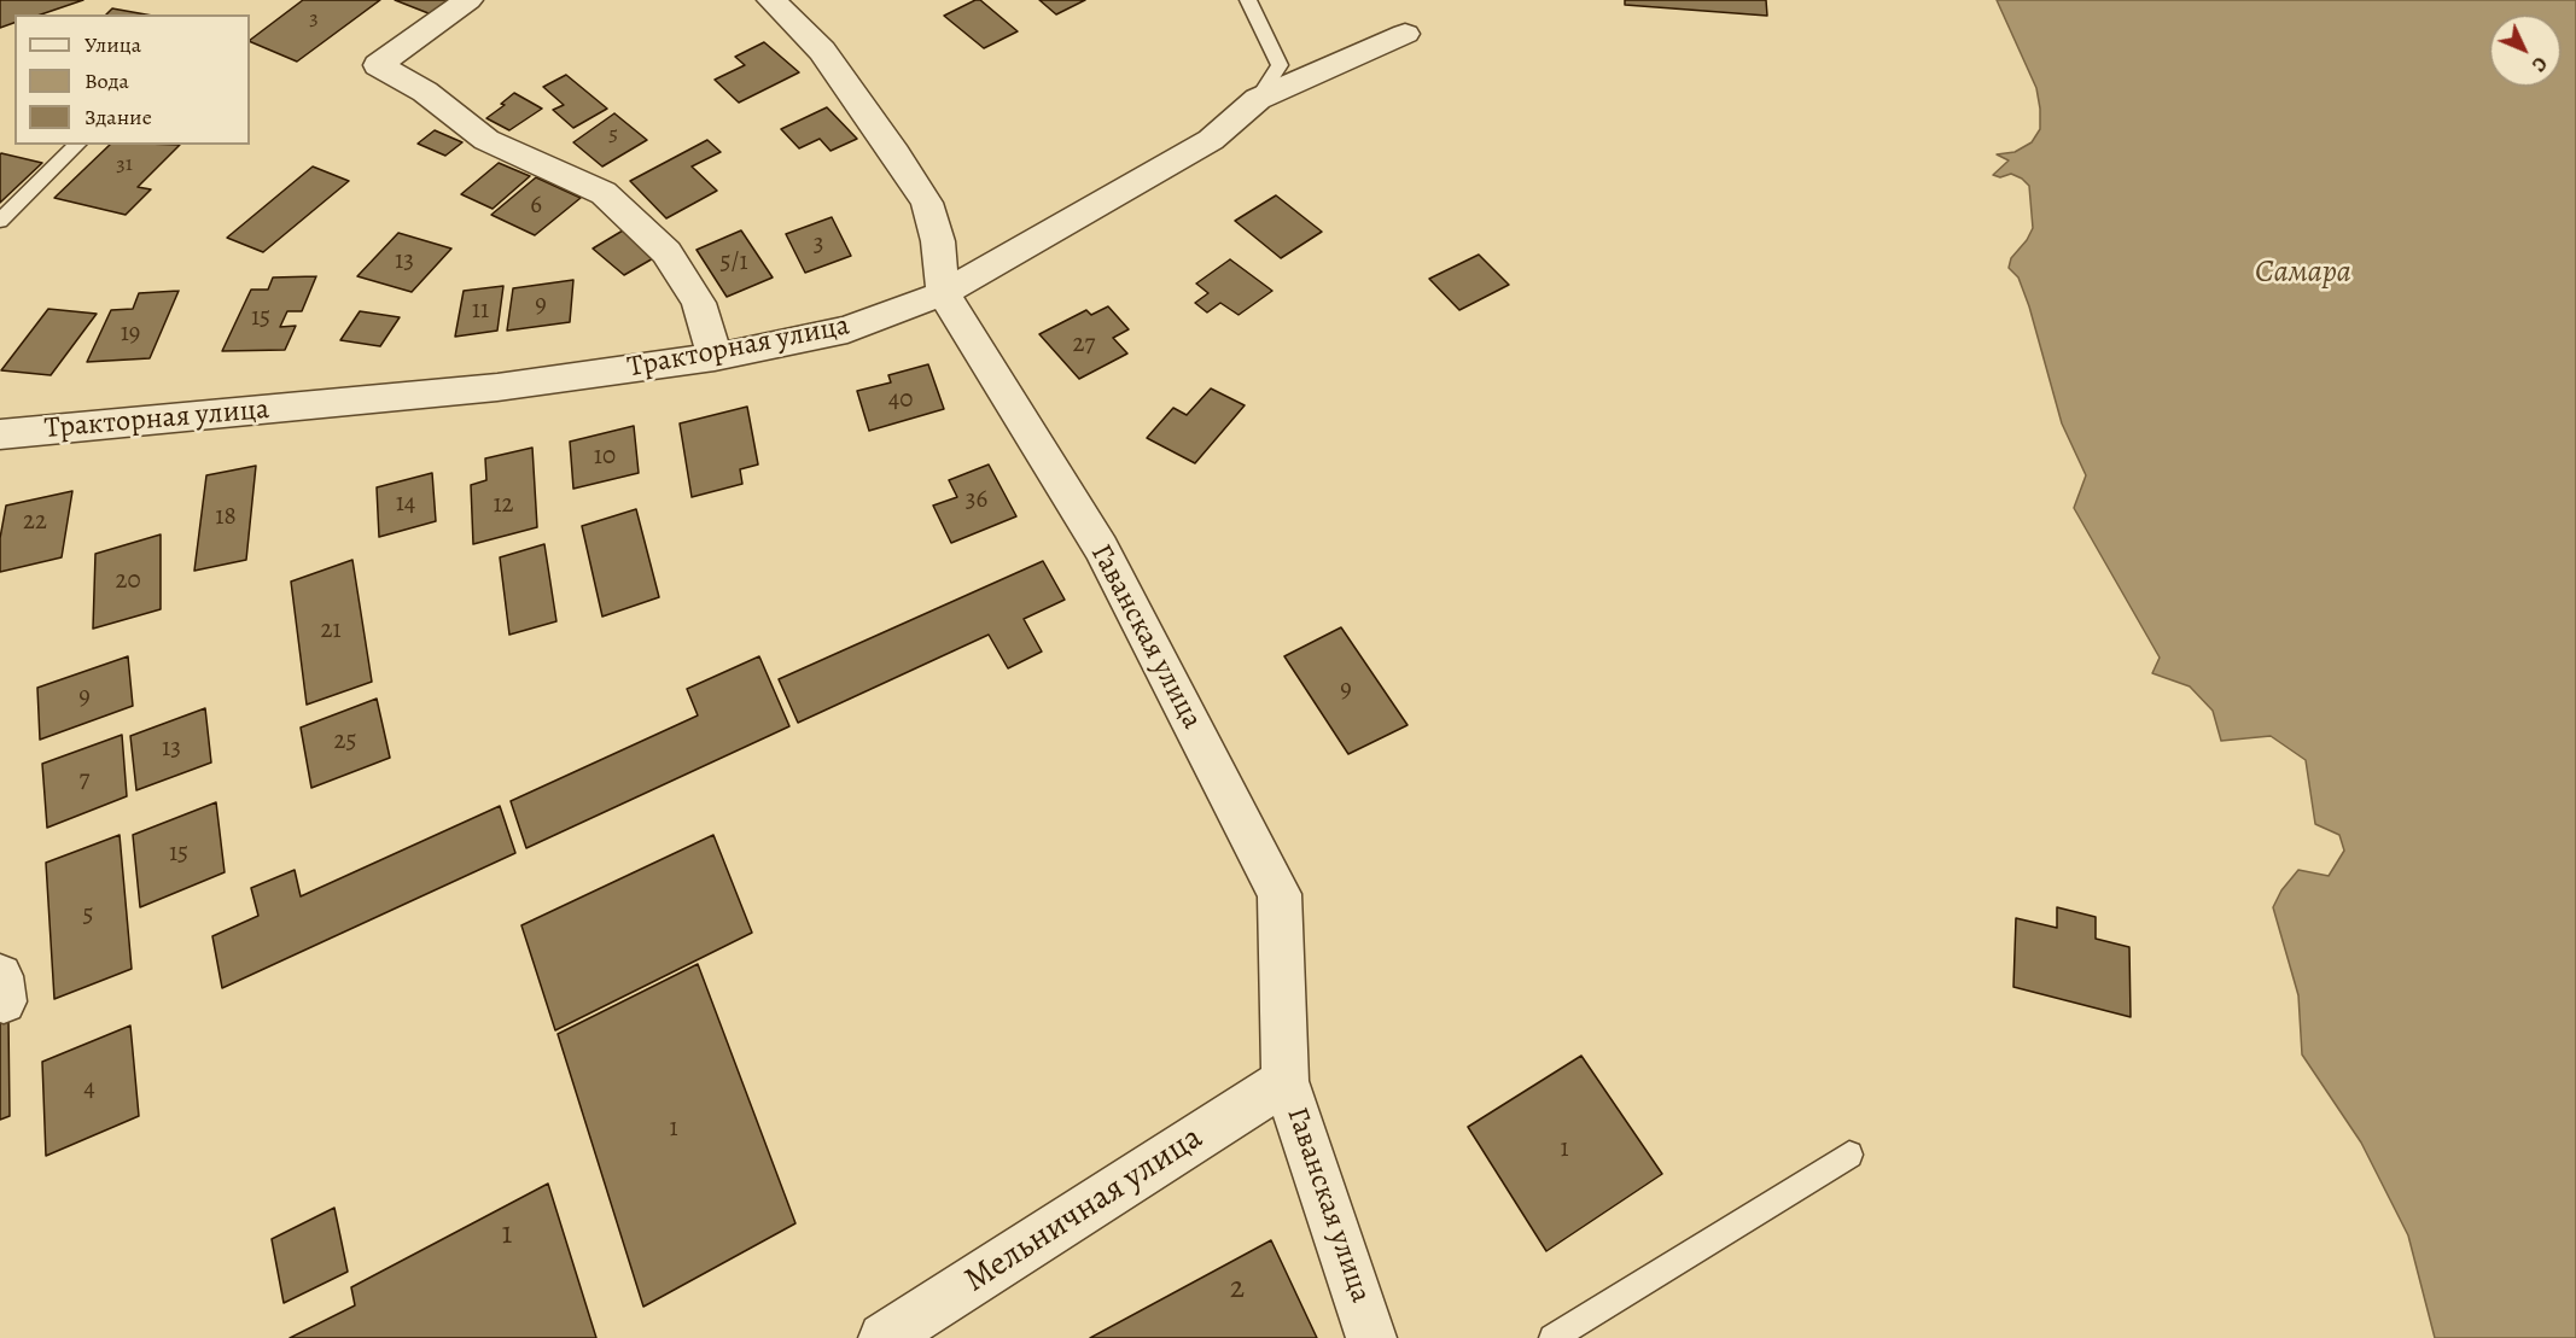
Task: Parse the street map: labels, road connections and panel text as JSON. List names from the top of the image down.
{
  "streets": {
    "street": ["Тракторная улица", "Гаванская улица", "Мельничная улица"]
  },
  "crossings": [
    ["Тракторная улица", "Гаванская улица"],
    ["Гаванская улица", "Мельничная улица"]
  ],
  "water": ["Самара"],
  "house_numbers": [
    "3",
    "5",
    "31",
    "6",
    "3",
    "13",
    "5/1",
    "9",
    "11",
    "15",
    "19",
    "27",
    "40",
    "10",
    "36",
    "14",
    "12",
    "18",
    "22",
    "20",
    "21",
    "9",
    "9",
    "25",
    "13",
    "7",
    "15",
    "5",
    "4",
    "1",
    "1",
    "1",
    "2"
  ],
  "legend": ["Улица", "Вода", "Здание"],
  "north": "bottom right"
}
